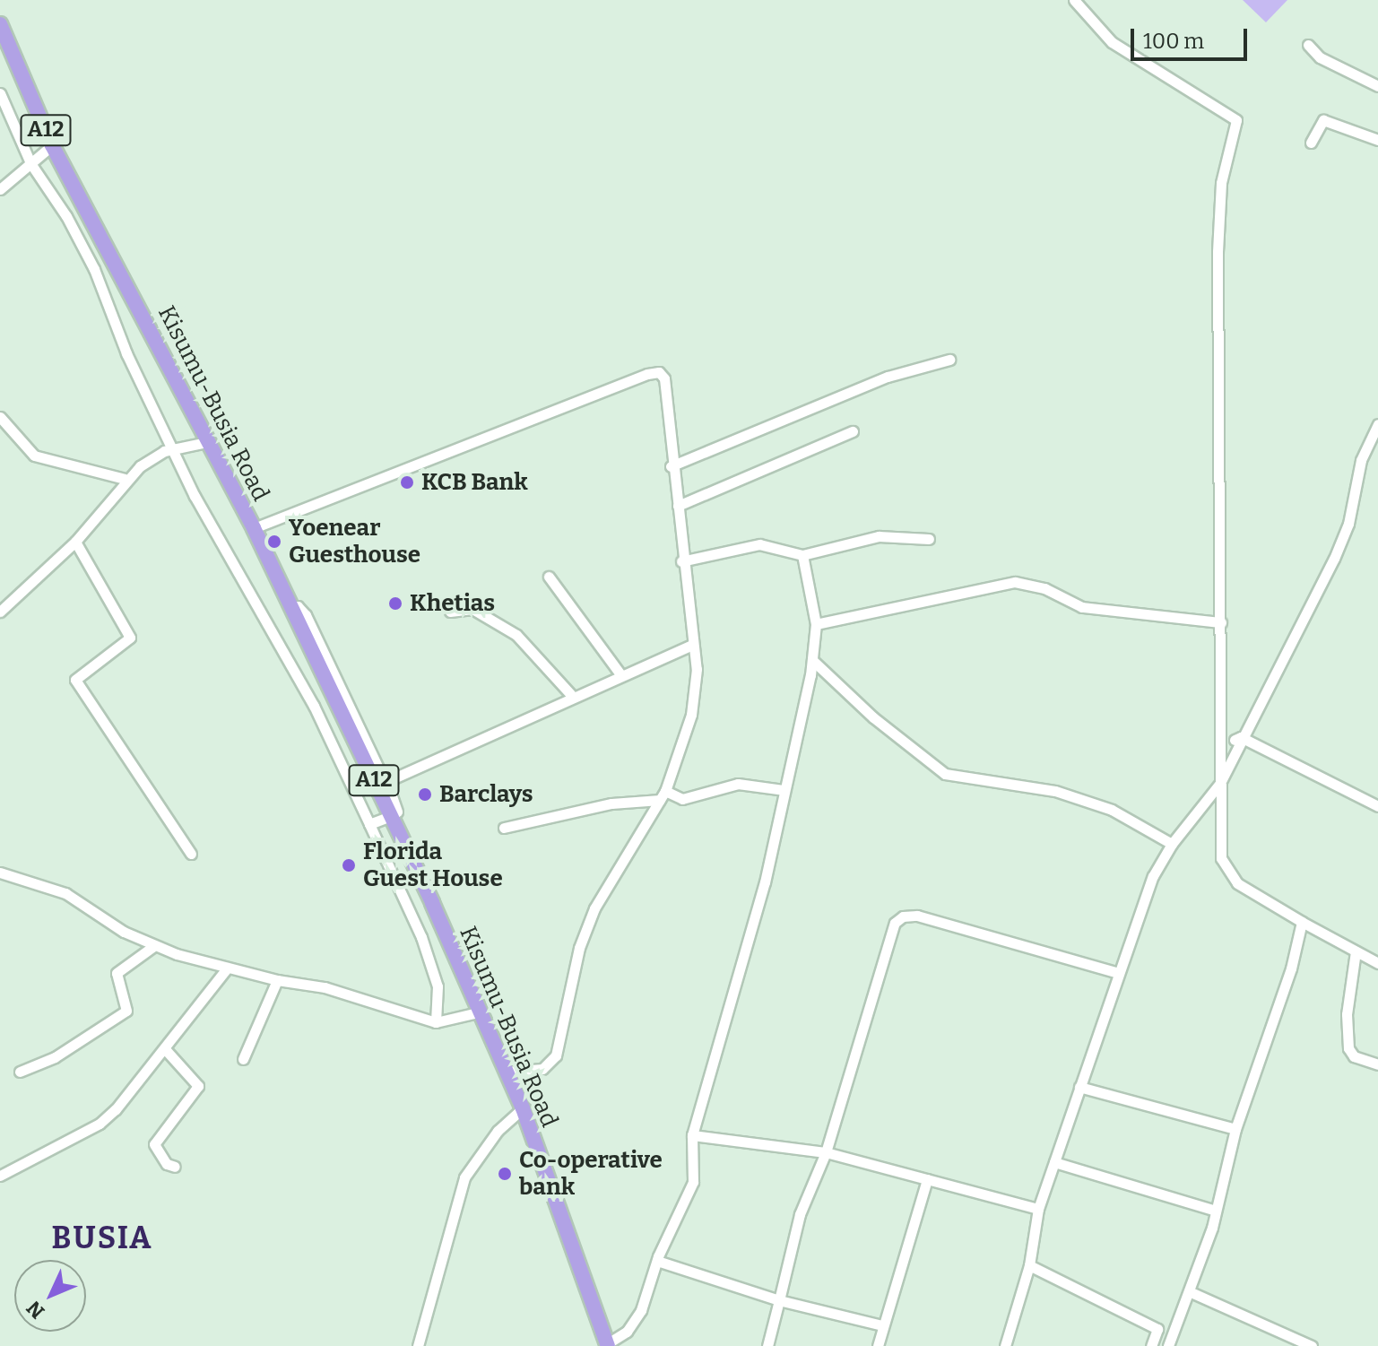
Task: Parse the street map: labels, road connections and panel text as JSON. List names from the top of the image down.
{
  "streets": {
    "highway": ["A12", "Kisumu-Busia Road"]
  },
  "crossings": [
    ["A12", "Kisumu-Busia Road"]
  ],
  "districts": ["BUSIA"],
  "places": [
    "KCB Bank",
    "Yoenear Guesthouse",
    "Khetias",
    "Barclays",
    "Florida Guest House",
    "Co-operative bank"
  ],
  "scale_bar": "100 m",
  "north": "bottom left"
}
